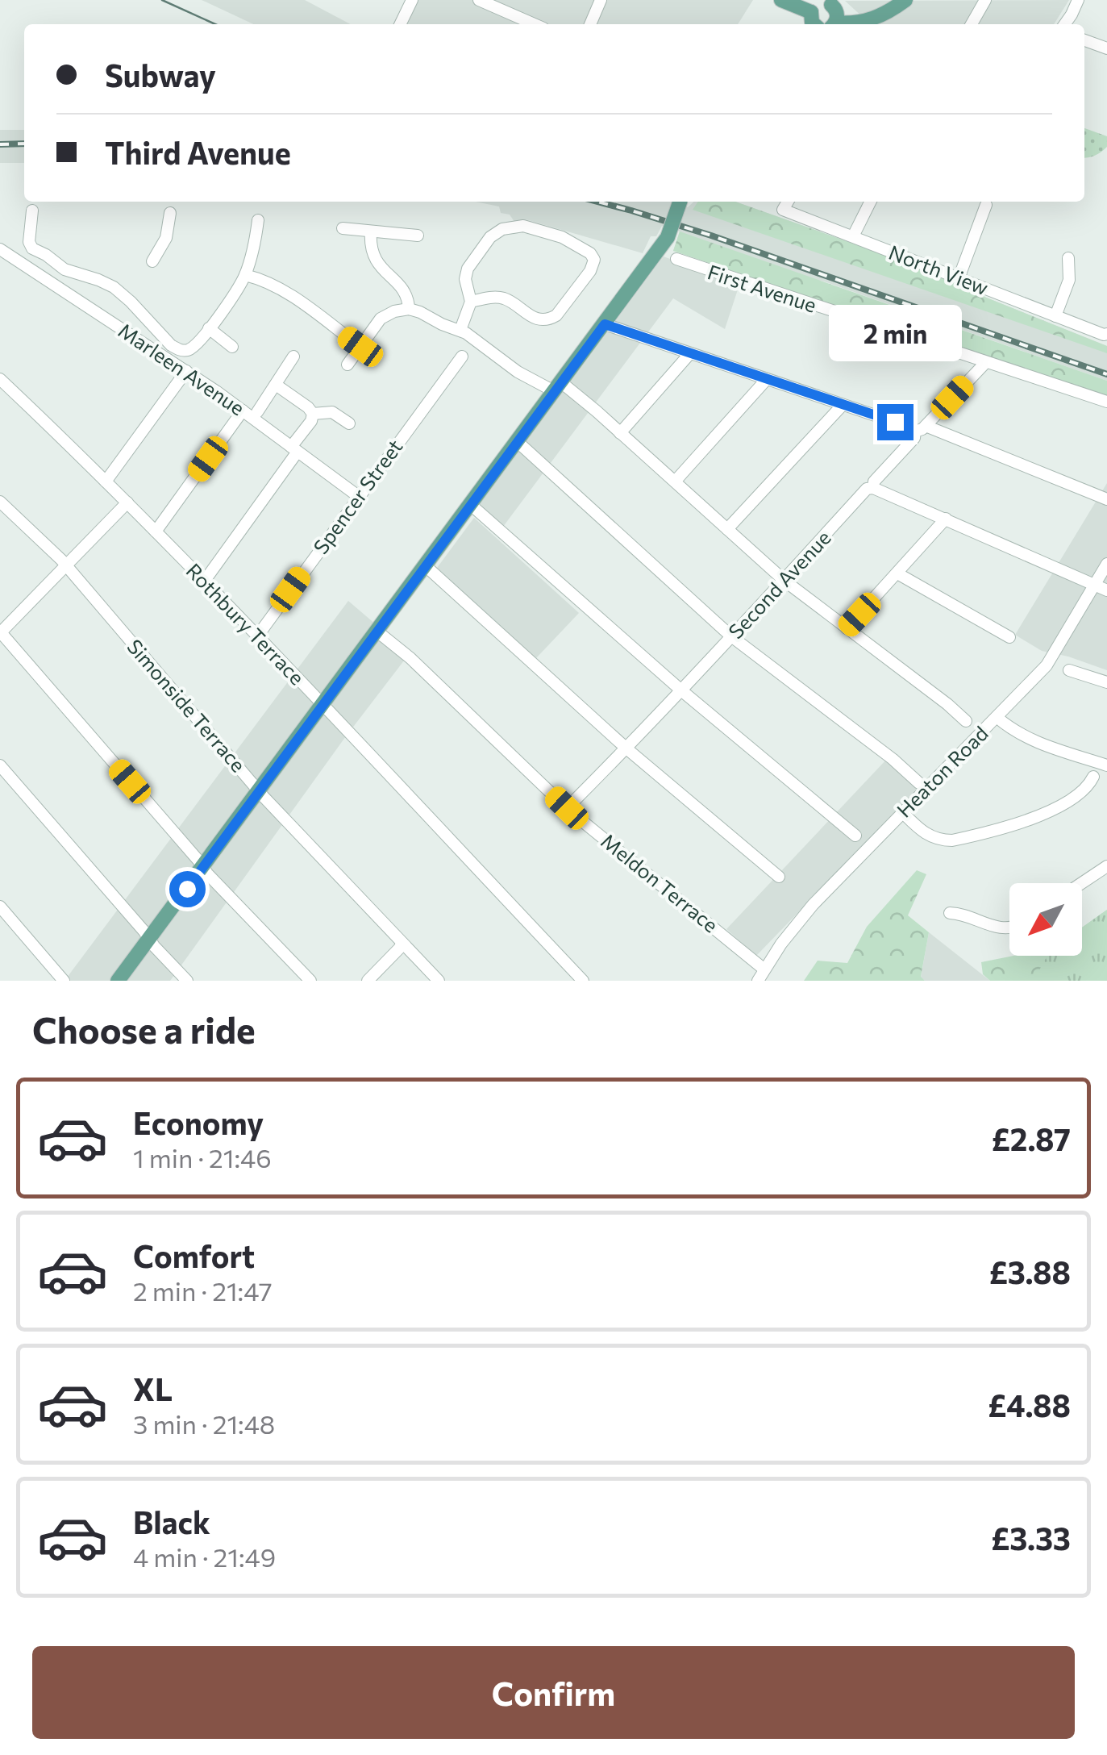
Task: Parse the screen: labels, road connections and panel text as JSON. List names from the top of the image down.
{
  "streets": {
    "street": [
      "North View",
      "First Avenue",
      "Marleen Avenue",
      "Spencer Street",
      "Second Avenue",
      "Rothbury Terrace",
      "Simonside Terrace",
      "Heaton Road",
      "Meldon Terrace"
    ]
  },
  "crossings": [
    ["First Avenue", "Second Avenue"],
    ["Marleen Avenue", "Spencer Street"],
    ["Spencer Street", "Rothbury Terrace"],
    ["Second Avenue", "Meldon Terrace"],
    ["Heaton Road", "Meldon Terrace"]
  ],
  "north": "bottom left",
  "page": {
    "banner": ["Subway", "Third Avenue"],
    "bubble": "2 min",
    "heading": "Choose a ride",
    "list": [
      {
        "name": "Economy",
        "note": "1 min · 21:46",
        "value": "£2.87"
      },
      {
        "name": "Comfort",
        "note": "2 min · 21:47",
        "value": "£3.88"
      },
      {
        "name": "XL",
        "note": "3 min · 21:48",
        "value": "£4.88"
      },
      {
        "name": "Black",
        "note": "4 min · 21:49",
        "value": "£3.33"
      }
    ],
    "buttons": "Confirm"
  }
}
